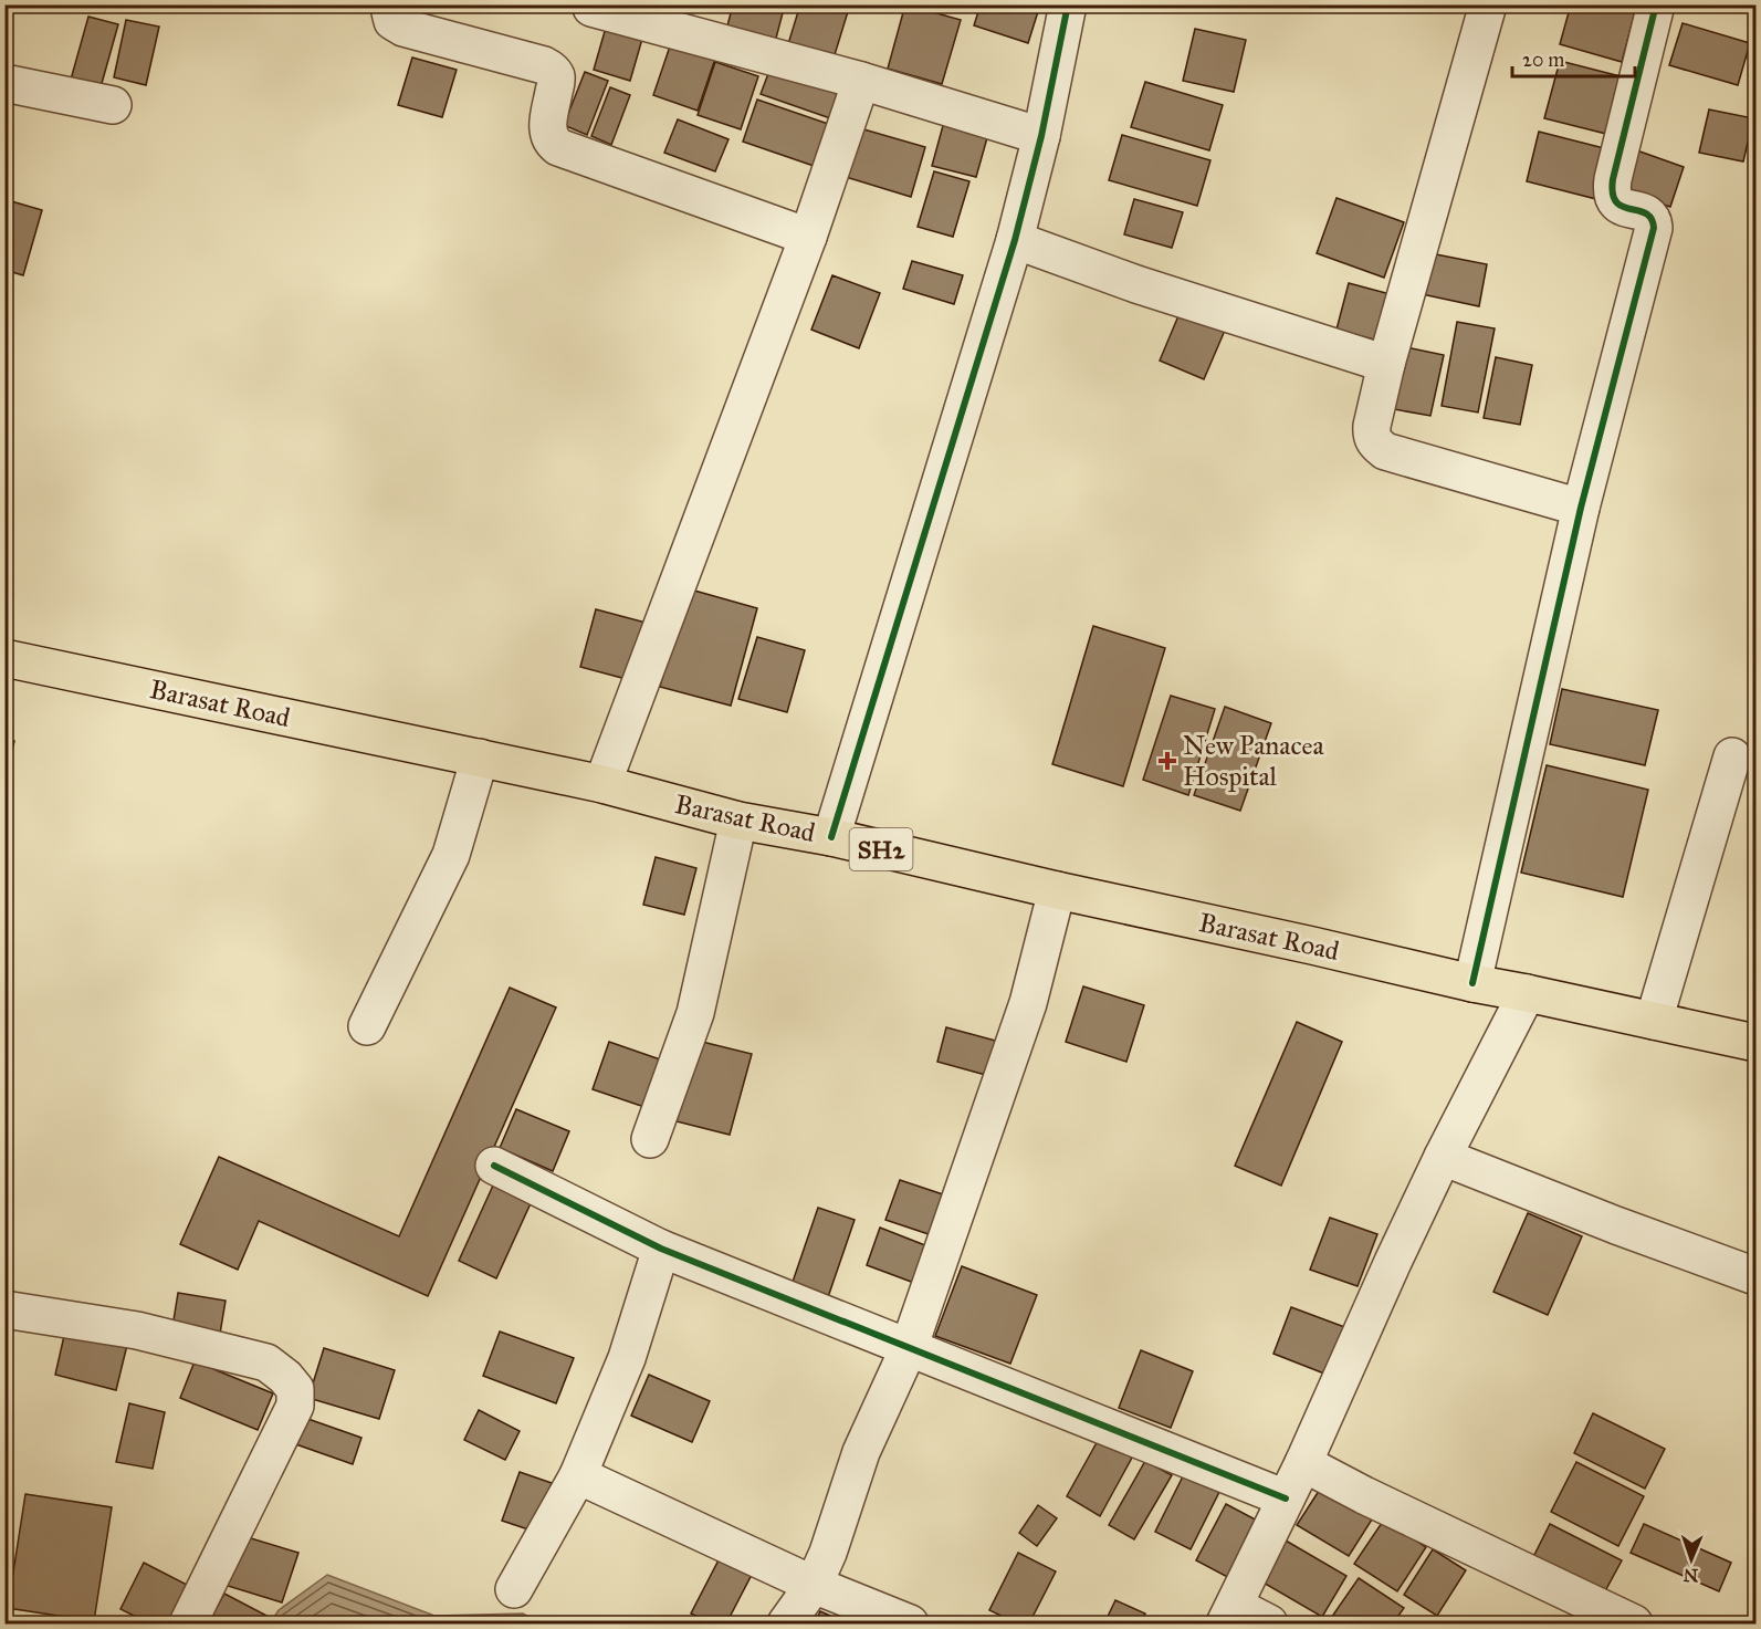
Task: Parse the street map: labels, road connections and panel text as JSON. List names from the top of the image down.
{
  "streets": {
    "main road": ["Barasat Road", "SH2"]
  },
  "places": {
    "health": ["New Panacea Hospital"]
  },
  "scale_bar": "20 m",
  "north": "bottom"
}
